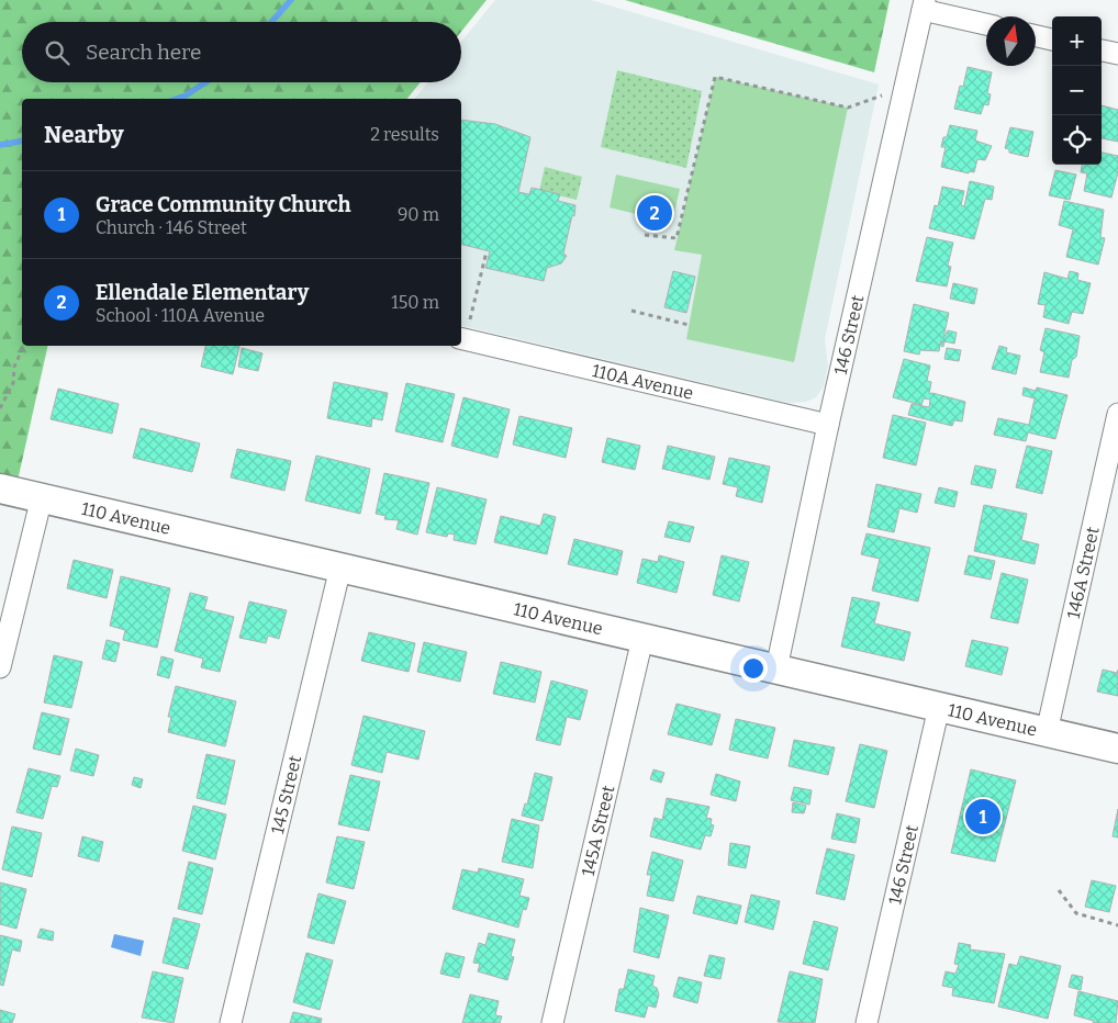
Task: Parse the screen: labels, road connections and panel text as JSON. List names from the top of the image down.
{
  "streets": {
    "street": [
      "146 Street",
      "110A Avenue",
      "110 Avenue",
      "146A Street",
      "145 Street",
      "145A Street"
    ]
  },
  "crossings": [
    ["146 Street", "110A Avenue"],
    ["146 Street", "110 Avenue"],
    ["110 Avenue", "146A Street"],
    ["110 Avenue", "145 Street"],
    ["110 Avenue", "145A Street"]
  ],
  "north": "top",
  "page": {
    "map_buttons": ["+", "−"],
    "search": "Search here",
    "heading": ["Nearby", "2 results"],
    "list": [
      {
        "mark": "1",
        "name": "Grace Community Church",
        "note": "Church · 146 Street",
        "value": "90 m"
      },
      {
        "mark": "2",
        "name": "Ellendale Elementary",
        "note": "School · 110A Avenue",
        "value": "150 m"
      }
    ],
    "pins": ["2", "1"]
  }
}
